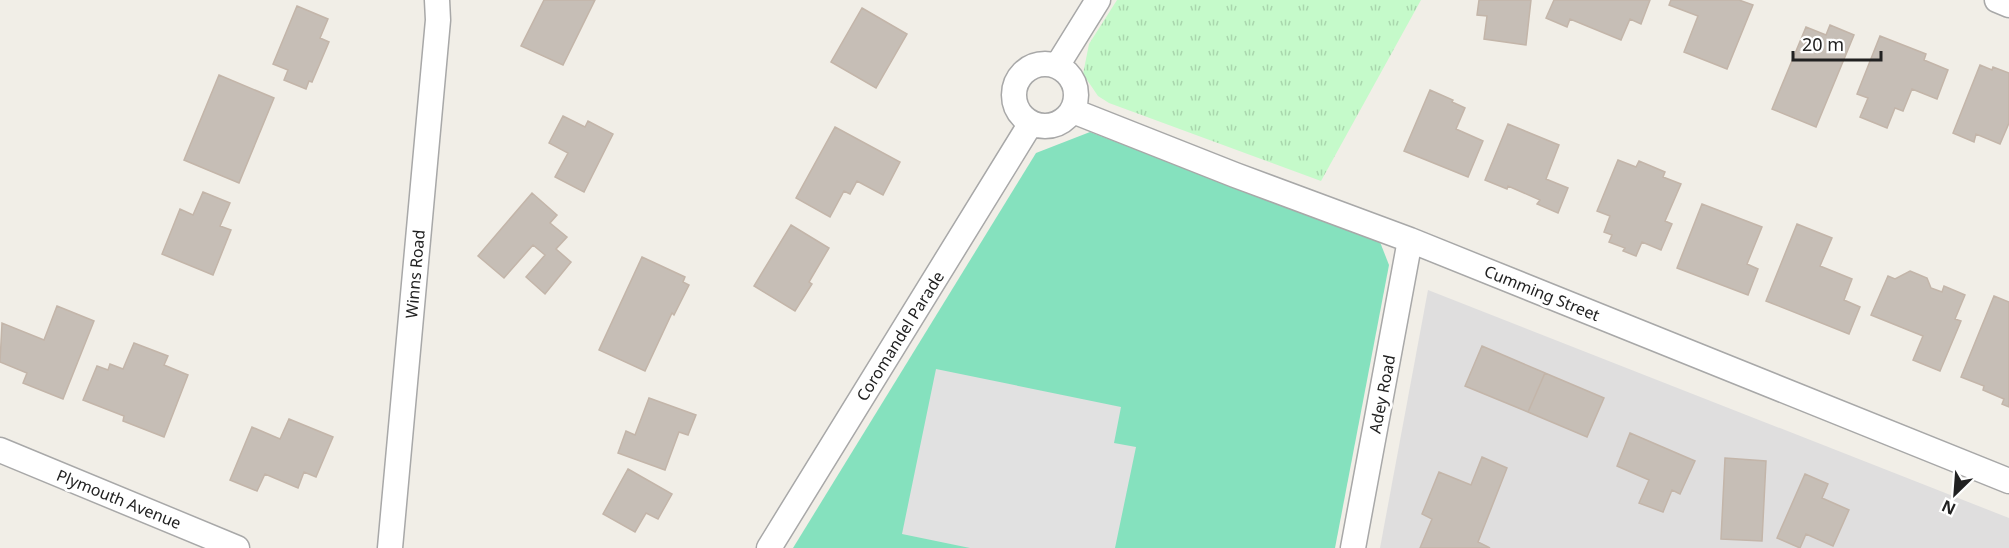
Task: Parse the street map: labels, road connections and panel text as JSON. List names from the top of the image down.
{
  "streets": {
    "street": [
      "Winns Road",
      "Cumming Street",
      "Coromandel Parade",
      "Adey Road",
      "Plymouth Avenue"
    ]
  },
  "crossings": [
    ["Cumming Street", "Coromandel Parade"],
    ["Cumming Street", "Adey Road"]
  ],
  "scale_bar": "20 m",
  "north": "bottom left"
}
